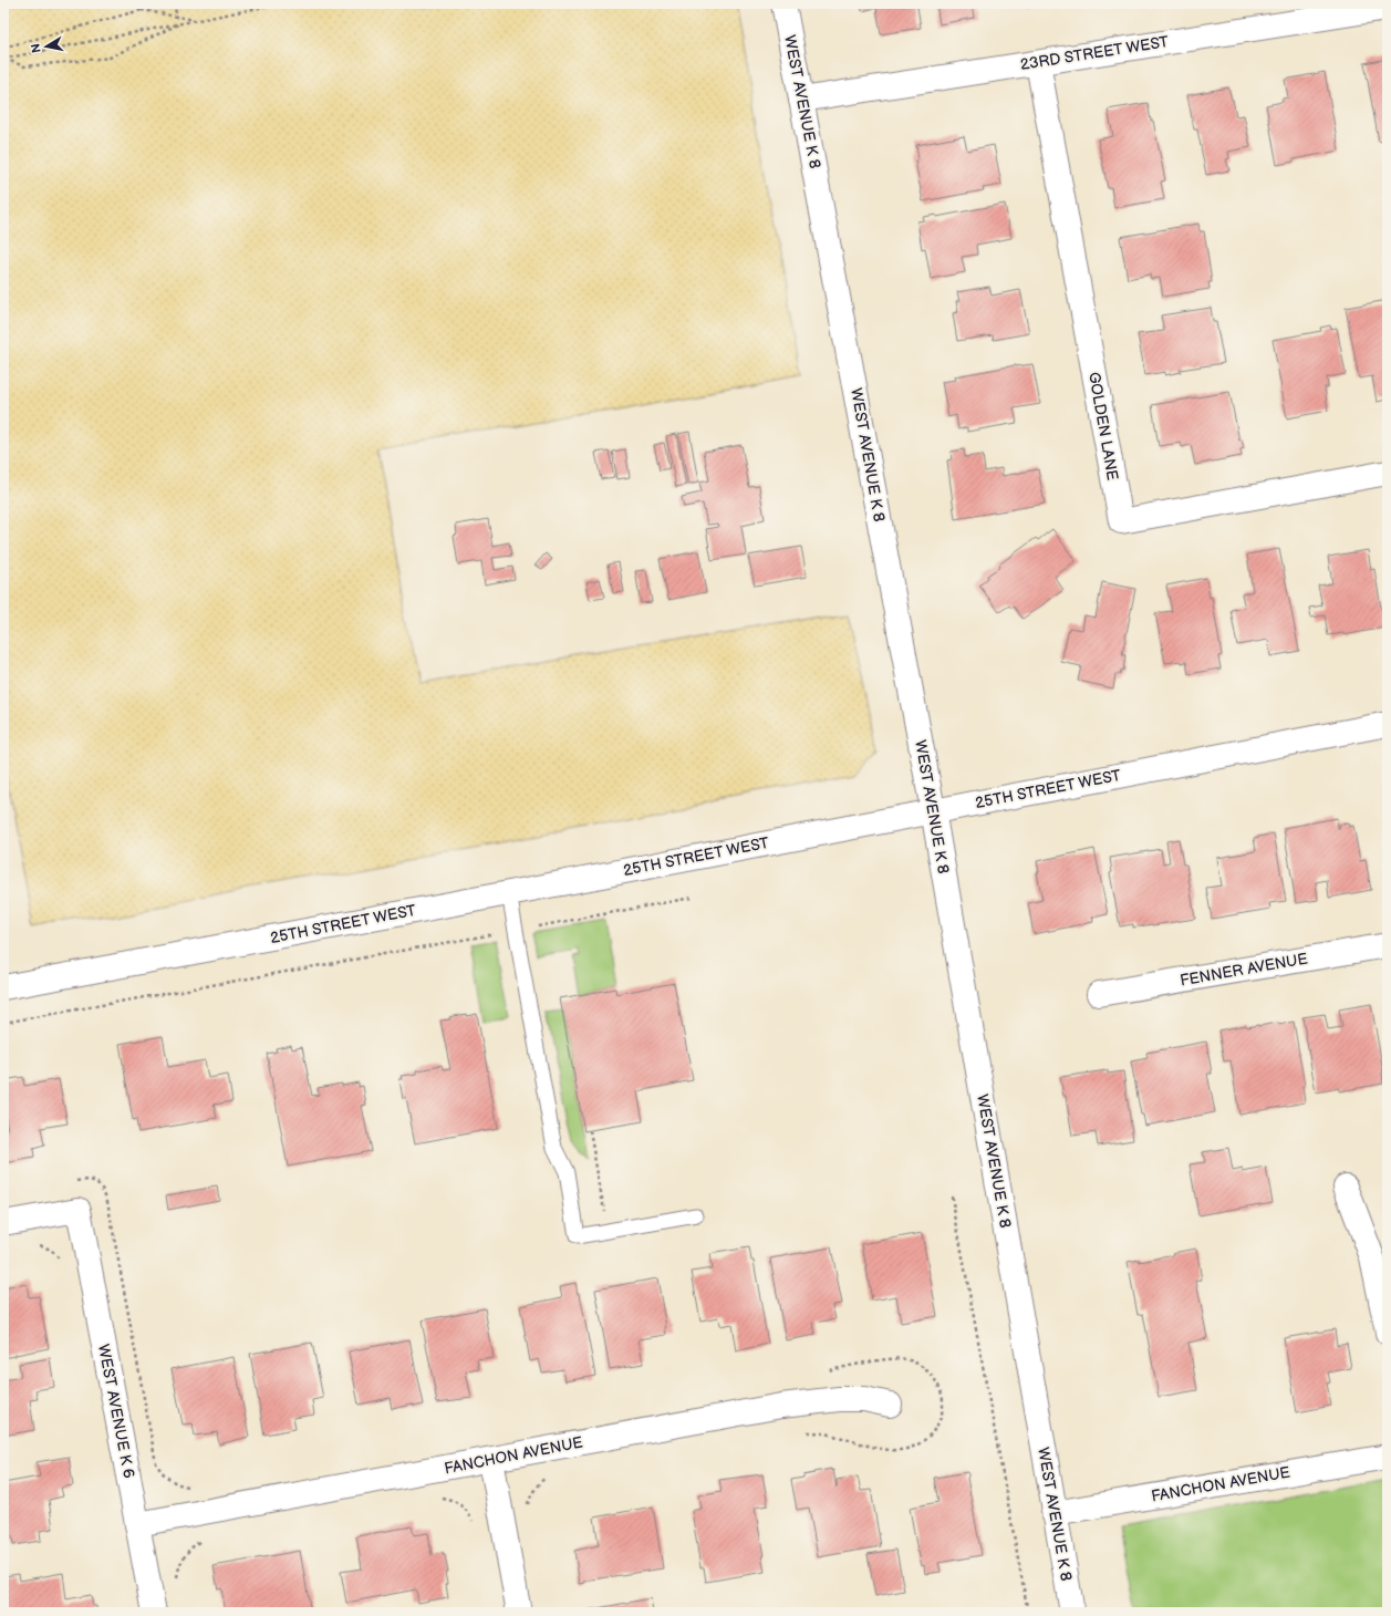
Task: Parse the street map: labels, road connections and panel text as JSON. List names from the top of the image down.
{
  "streets": {
    "street": [
      "23RD STREET WEST",
      "WEST AVENUE K 8",
      "GOLDEN LANE",
      "25TH STREET WEST",
      "FENNER AVENUE",
      "WEST AVENUE K 6",
      "FANCHON AVENUE"
    ]
  },
  "crossings": [
    ["23RD STREET WEST", "WEST AVENUE K 8"],
    ["23RD STREET WEST", "GOLDEN LANE"],
    ["WEST AVENUE K 8", "25TH STREET WEST"],
    ["WEST AVENUE K 8", "FANCHON AVENUE"],
    ["WEST AVENUE K 6", "FANCHON AVENUE"]
  ],
  "north": "left"
}
